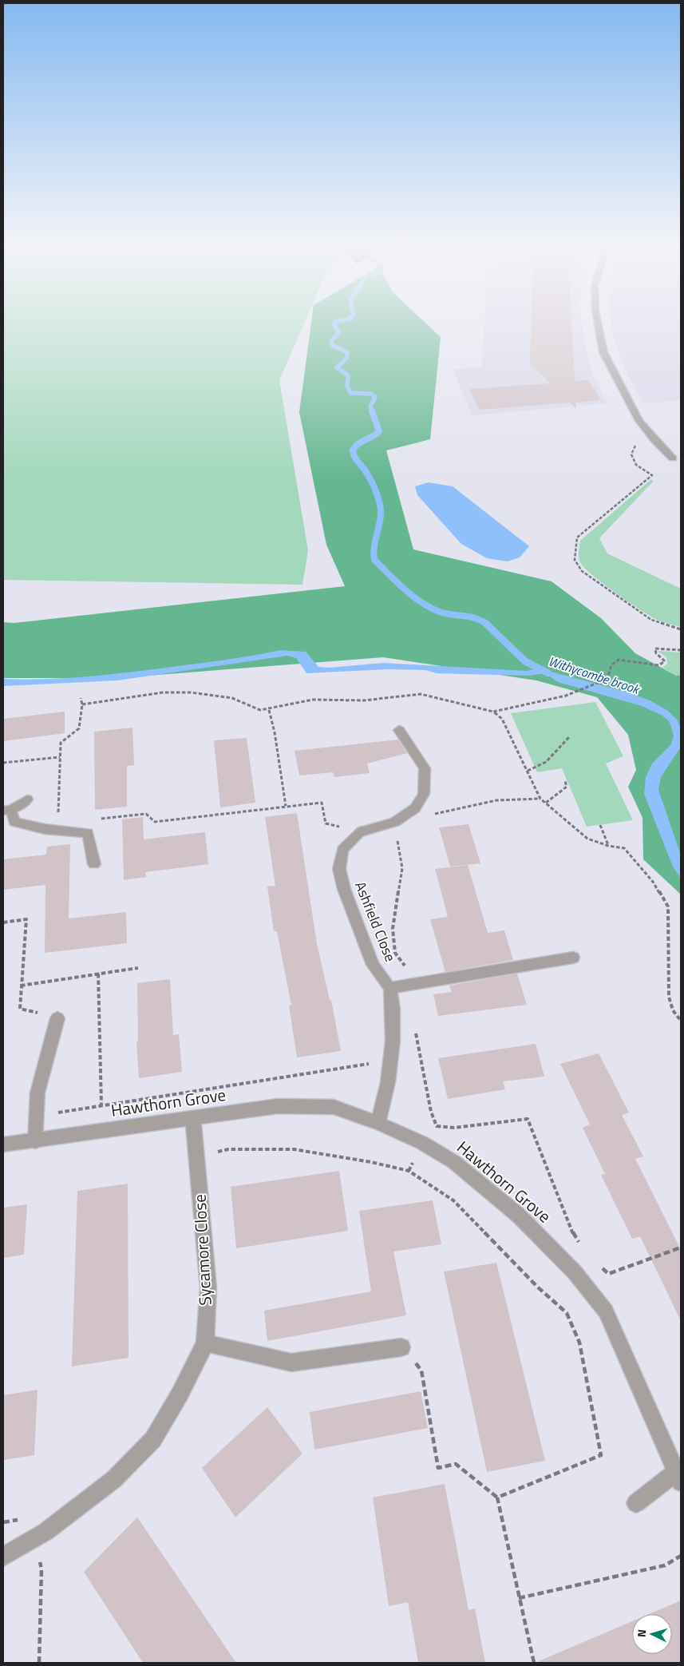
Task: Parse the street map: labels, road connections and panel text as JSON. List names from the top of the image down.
{
  "streets": {
    "street": ["Ashfield Close", "Hawthorn Grove", "Sycamore Close"]
  },
  "crossings": [
    ["Hawthorn Grove", "Sycamore Close"]
  ],
  "water": ["Withycombe brook"],
  "north": "left"
}
